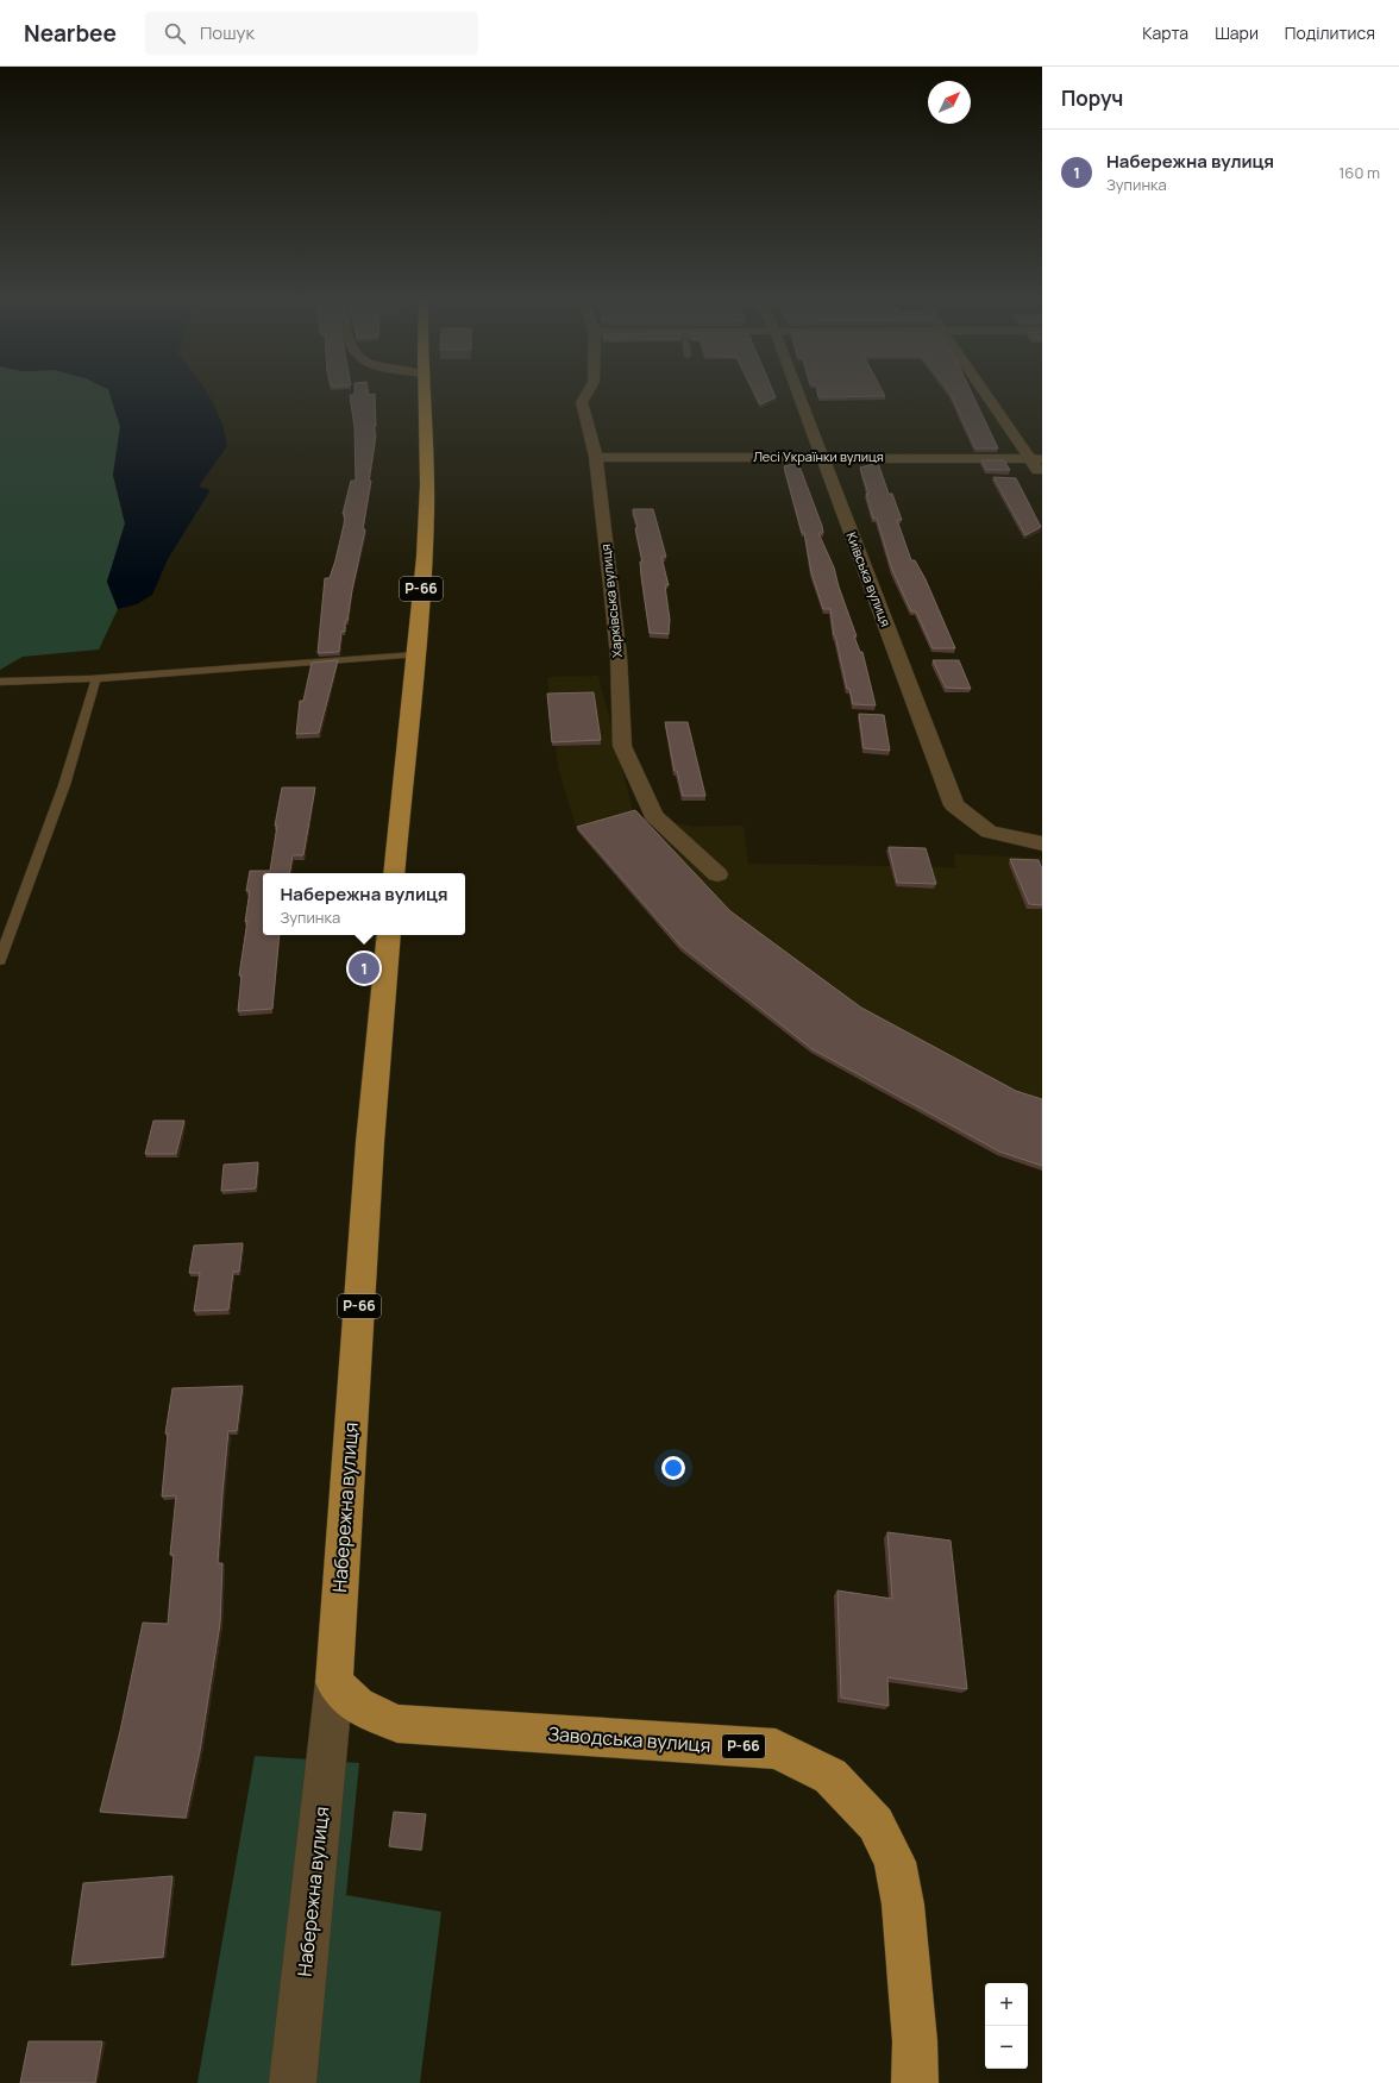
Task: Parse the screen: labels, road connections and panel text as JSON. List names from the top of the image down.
{
  "streets": {
    "main road": ["Р-66", "Набережна вулиця", "Заводська вулиця"],
    "street": ["Лесі Українки вулиця", "Київська вулиця", "Харківська вулиця"]
  },
  "crossings": [
    ["Лесі Українки вулиця", "Київська вулиця"],
    ["Лесі Українки вулиця", "Харківська вулиця"],
    ["Набережна вулиця", "Заводська вулиця"]
  ],
  "north": "top right",
  "page": {
    "header": "Nearbee",
    "search": "Пошук",
    "nav": ["Карта", "Шари", "Поділитися"],
    "heading": "Поруч",
    "list": [
      {
        "mark": "1",
        "name": "Набережна вулиця",
        "note": "Зупинка",
        "value": "160 m"
      }
    ],
    "popup": ["Набережна вулиця", "Зупинка"],
    "pins": "1",
    "map_buttons": ["+", "−"]
  }
}
